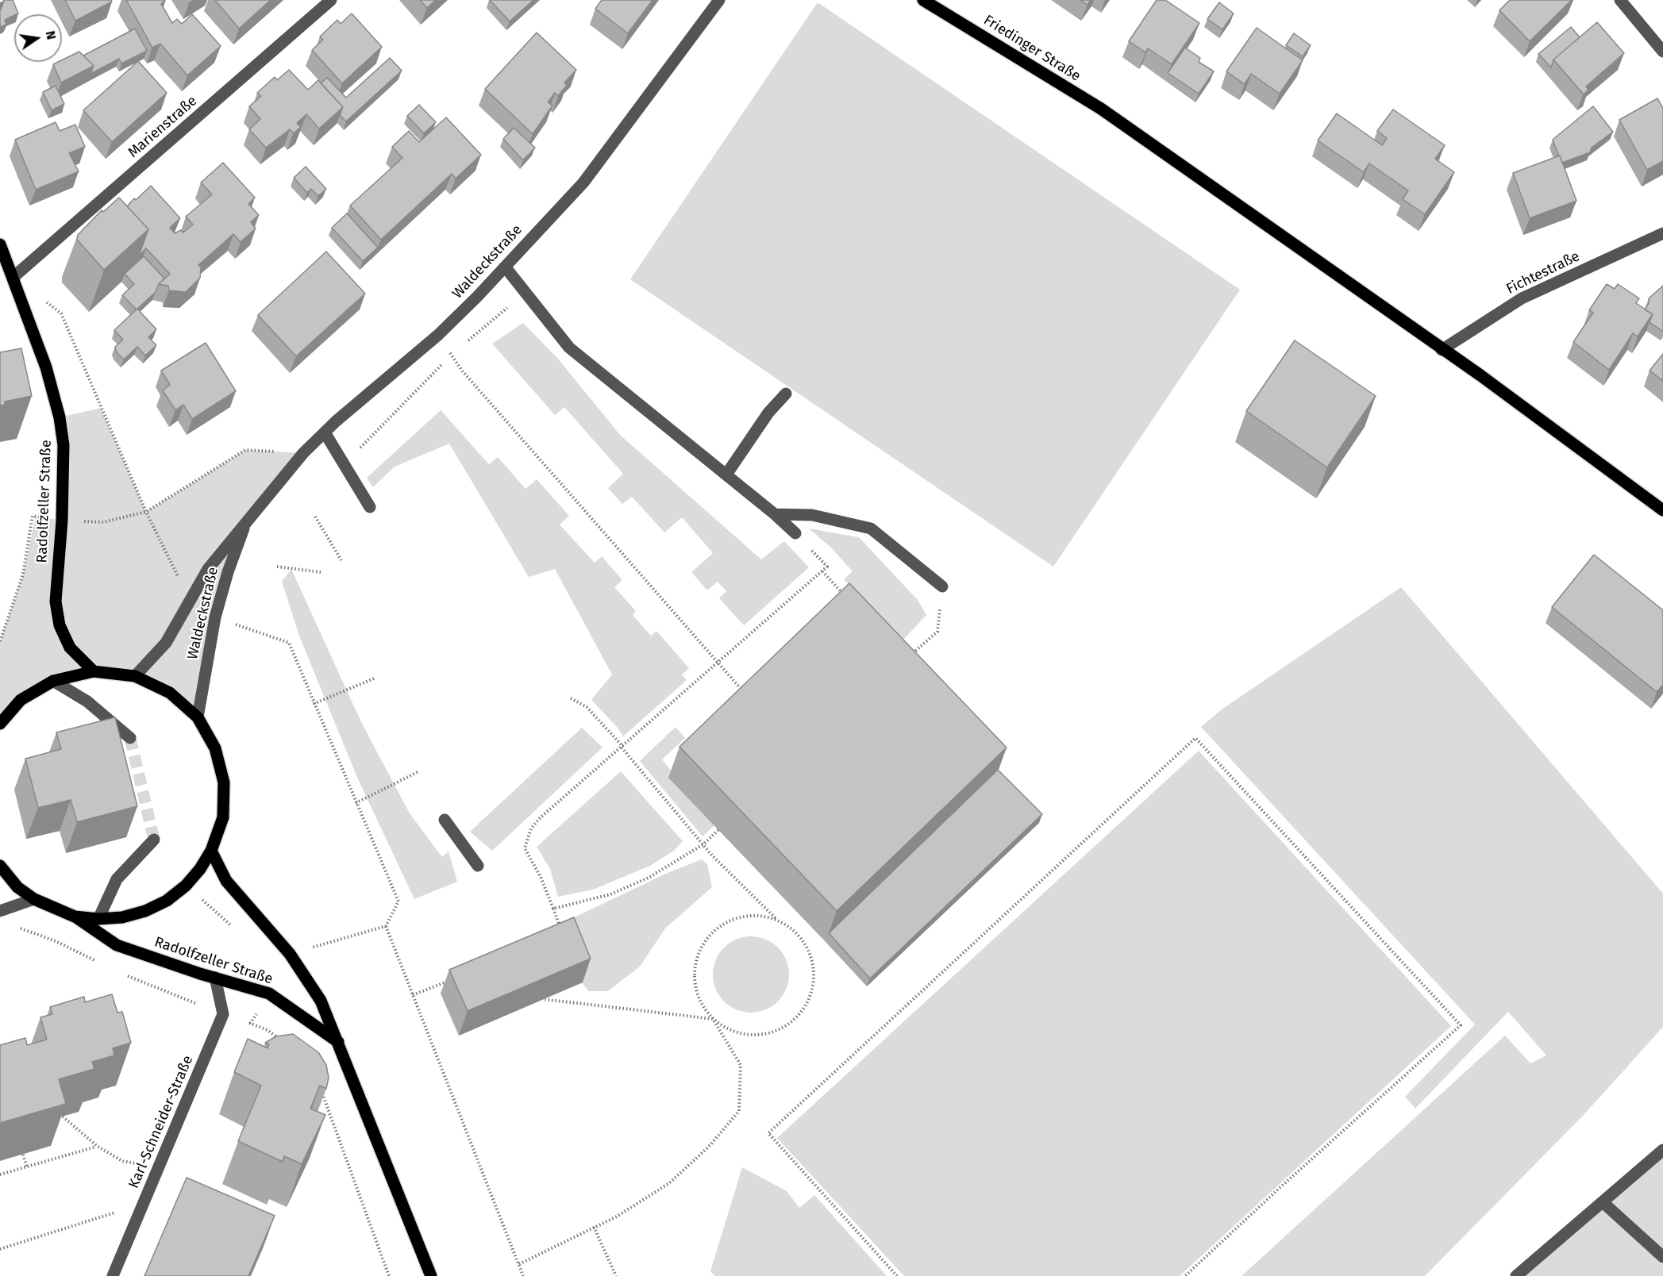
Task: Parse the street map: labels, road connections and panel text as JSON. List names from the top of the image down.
{
  "streets": {
    "main road": ["Friedinger Straße", "Radolfzeller Straße"],
    "street": [
      "Marienstraße",
      "Waldeckstraße",
      "Fichtestraße",
      "Karl-Schneider-Straße"
    ]
  },
  "crossings": [
    ["Friedinger Straße", "Fichtestraße"],
    ["Marienstraße", "Radolfzeller Straße"],
    ["Radolfzeller Straße", "Karl-Schneider-Straße"]
  ],
  "north": "right"
}
